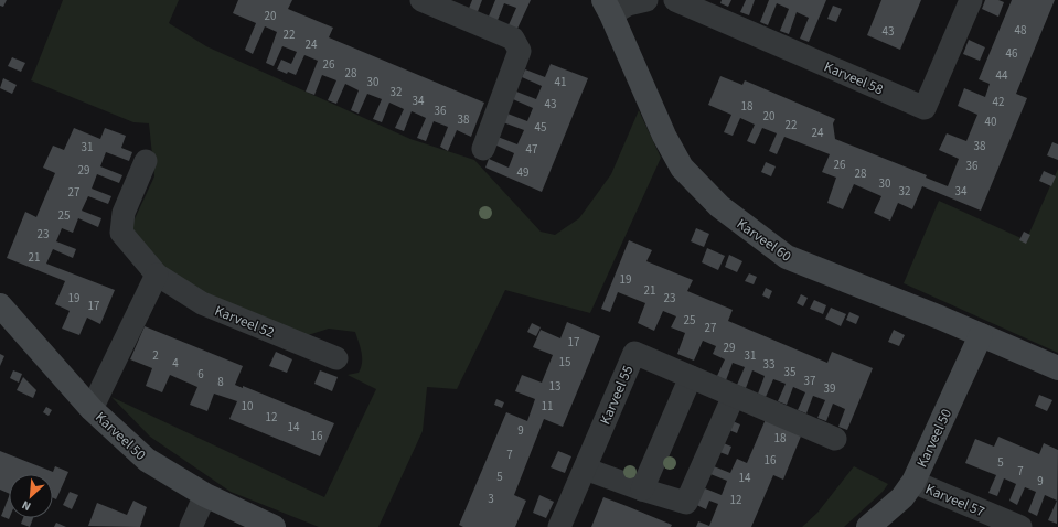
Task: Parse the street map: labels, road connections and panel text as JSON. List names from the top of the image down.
{
  "streets": {
    "street": [
      "Karveel 58",
      "Karveel 60",
      "Karveel 52",
      "Karveel 55",
      "Karveel 50",
      "Karveel 57"
    ]
  },
  "crossings": [
    ["Karveel 60", "Karveel 50"],
    ["Karveel 50", "Karveel 57"]
  ],
  "house_numbers": [
    "20",
    "48",
    "43",
    "22",
    "24",
    "46",
    "26",
    "28",
    "44",
    "30",
    "41",
    "32",
    "34",
    "42",
    "43",
    "18",
    "36",
    "20",
    "38",
    "40",
    "22",
    "45",
    "24",
    "38",
    "31",
    "47",
    "26",
    "36",
    "29",
    "49",
    "28",
    "30",
    "32",
    "34",
    "27",
    "25",
    "23",
    "21",
    "19",
    "21",
    "19",
    "23",
    "17",
    "25",
    "27",
    "17",
    "29",
    "2",
    "31",
    "15",
    "4",
    "33",
    "35",
    "6",
    "37",
    "8",
    "13",
    "39",
    "10",
    "11",
    "12",
    "14",
    "9",
    "16",
    "18",
    "7",
    "16",
    "5",
    "7",
    "5",
    "14",
    "9",
    "3",
    "12"
  ],
  "north": "bottom left"
}
